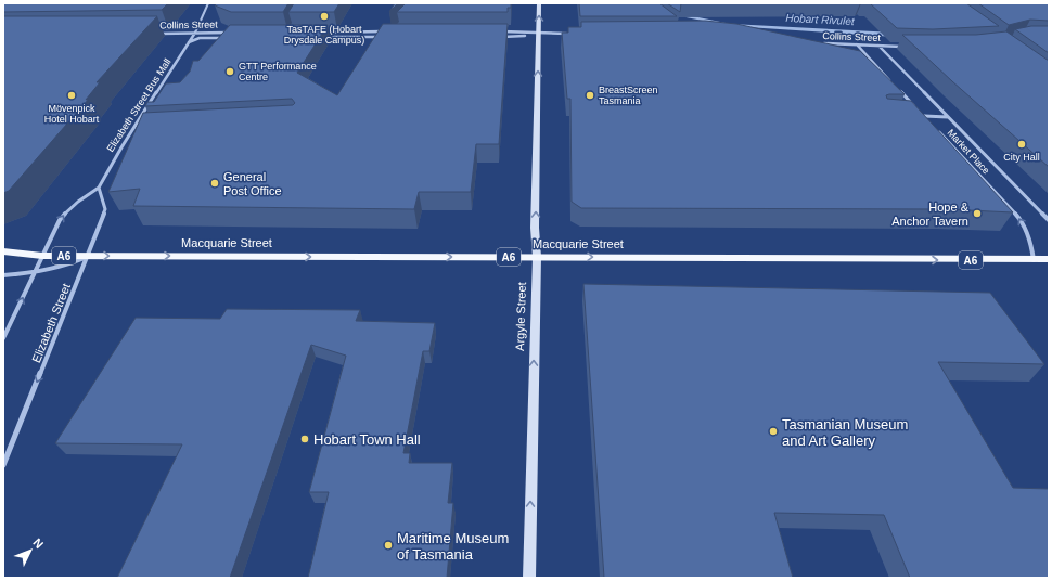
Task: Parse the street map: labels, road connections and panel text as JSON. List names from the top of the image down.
{
  "streets": {
    "highway": ["Macquarie Street", "A6"],
    "main road": ["Argyle Street"],
    "street": [
      "Collins Street",
      "Elizabeth Street Bus Mall",
      "Market Place",
      "Elizabeth Street"
    ]
  },
  "crossings": [
    ["Collins Street", "Elizabeth Street Bus Mall"],
    ["Collins Street", "Market Place"],
    ["Elizabeth Street Bus Mall", "Elizabeth Street"],
    ["Market Place", "Macquarie Street"],
    ["Macquarie Street", "Argyle Street"],
    ["Macquarie Street", "Elizabeth Street"]
  ],
  "one_way": ["Macquarie Street", "Argyle Street", "Elizabeth Street"],
  "water": ["Hobart Rivulet"],
  "places": [
    "TasTAFE (Hobart Drysdale Campus)",
    "GTT Performance Centre",
    "Mövenpick Hotel Hobart",
    "BreastScreen Tasmania",
    "City Hall",
    "General Post Office",
    "Hope & Anchor Tavern",
    "Tasmanian Museum and Art Gallery",
    "Hobart Town Hall",
    "Maritime Museum of Tasmania"
  ],
  "north": "top right"
}
